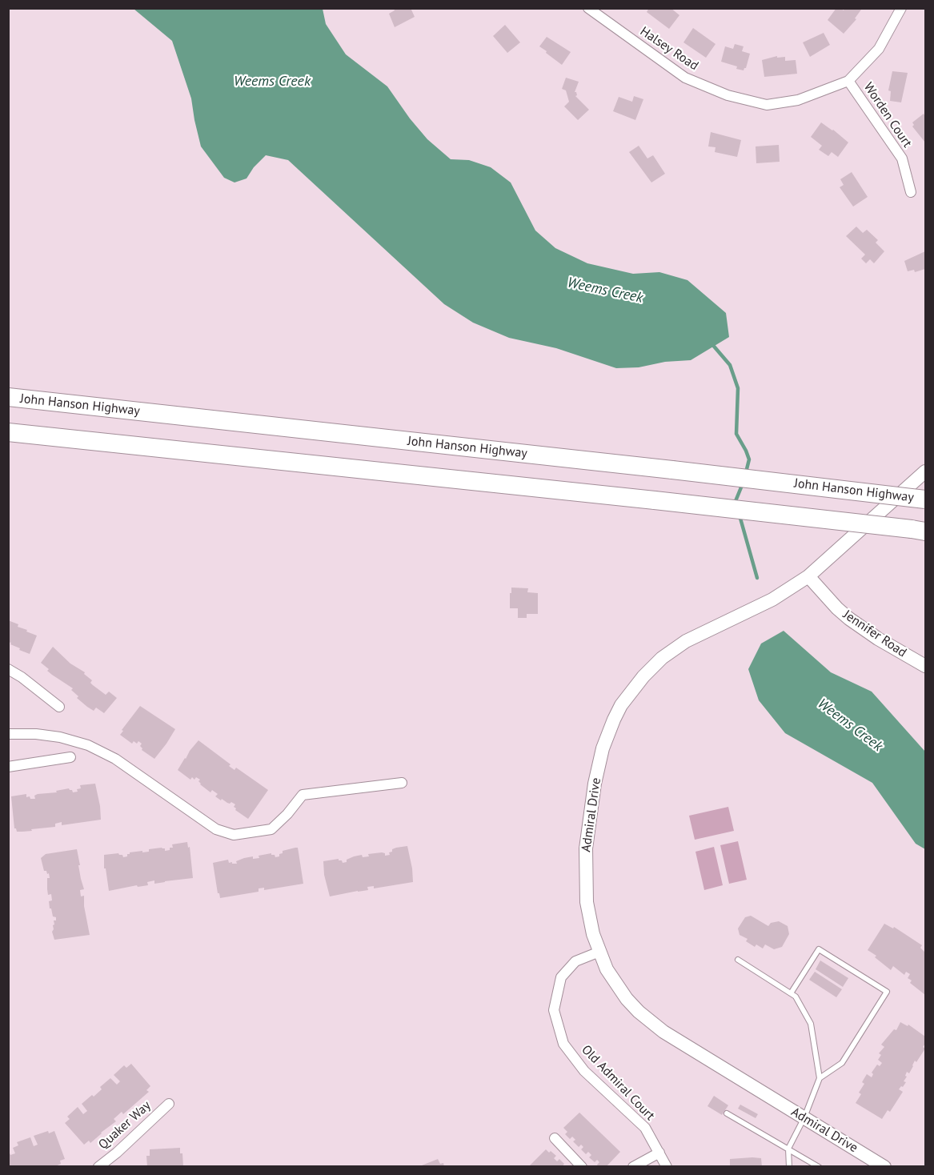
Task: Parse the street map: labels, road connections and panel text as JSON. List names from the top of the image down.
{
  "streets": {
    "highway": ["John Hanson Highway"],
    "street": [
      "Halsey Road",
      "Worden Court",
      "Jennifer Road",
      "Admiral Drive",
      "Old Admiral Court",
      "Quaker Way"
    ]
  },
  "crossings": [
    ["Halsey Road", "Worden Court"],
    ["Jennifer Road", "Admiral Drive"],
    ["Admiral Drive", "Old Admiral Court"]
  ],
  "water": ["Weems Creek"]
}
